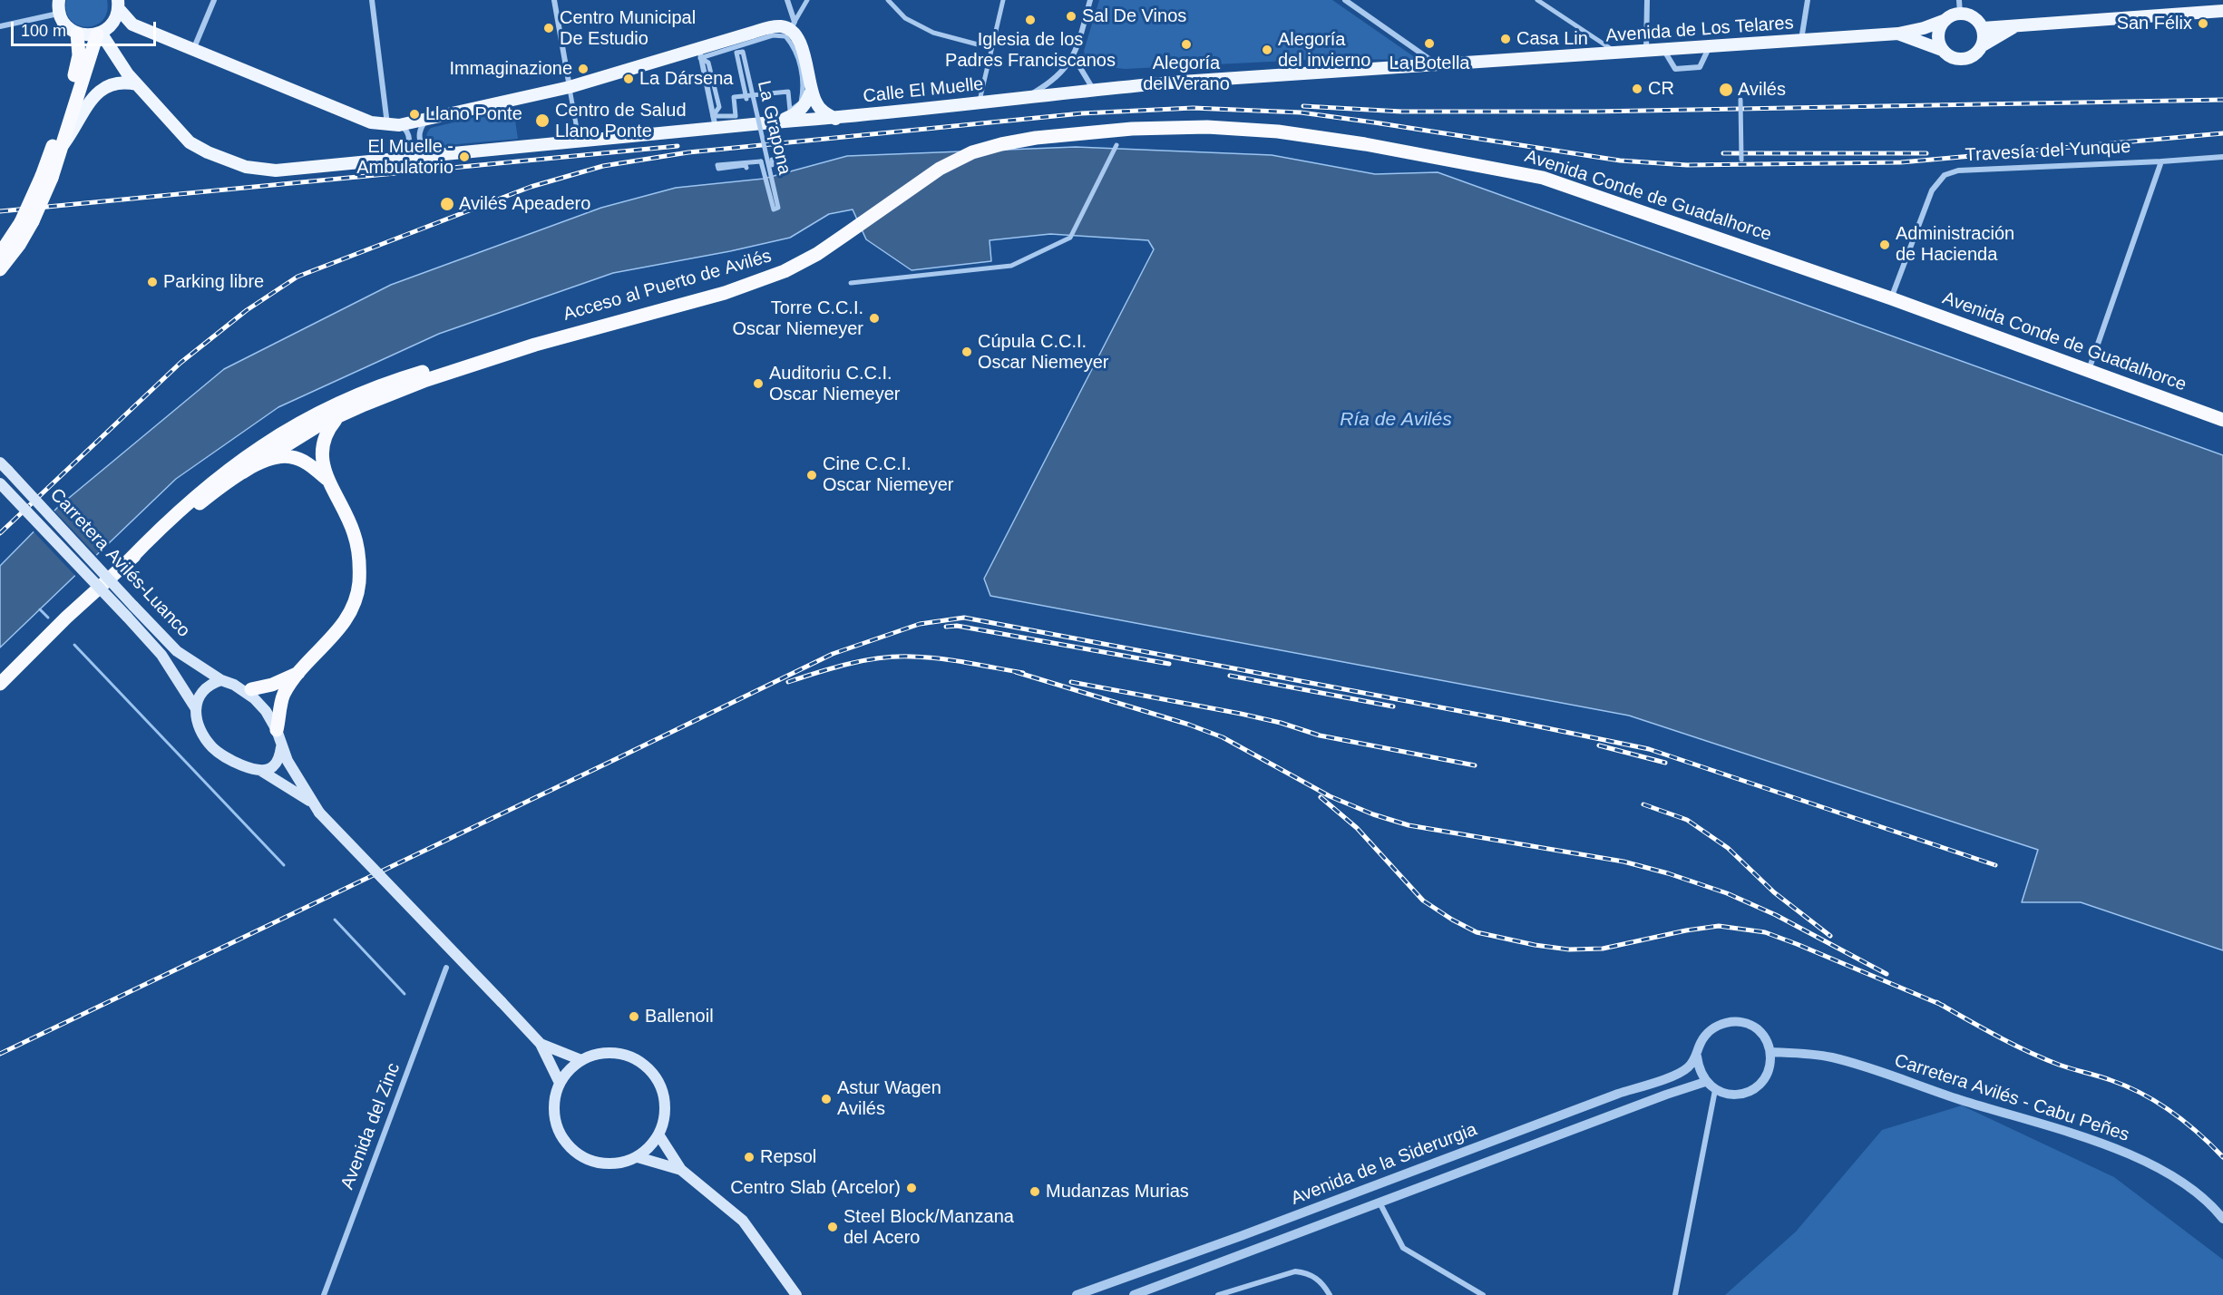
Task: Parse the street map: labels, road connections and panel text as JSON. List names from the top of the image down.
{
  "streets": {
    "highway": ["Avenida Conde de Guadalhorce", "Acceso al Puerto de Avilés"],
    "main road": ["Avenida de Los Telares", "Calle El Muelle", "Carretera Avilés-Luanco"],
    "street": [
      "La Grapona",
      "Travesía del Yunque",
      "Carretera Avilés - Cabu Peñes",
      "Avenida del Zinc",
      "Avenida de la Siderurgia"
    ]
  },
  "crossings": [
    ["Avenida de Los Telares", "Calle El Muelle"],
    ["Travesía del Yunque", "Avenida Conde de Guadalhorce"],
    ["Avenida Conde de Guadalhorce", "Acceso al Puerto de Avilés"],
    ["Carretera Avilés - Cabu Peñes", "Avenida de la Siderurgia"]
  ],
  "water": ["Ría de Avilés"],
  "places": [
    "Sal De Vinos",
    "Iglesia de los Padres Franciscanos",
    "San Félix",
    "Centro Municipal De Estudio",
    "Casa Lin",
    "La Botella",
    "Alegoría del Verano",
    "Alegoría del invierno",
    "Immaginazione",
    "La Dársena",
    "CR",
    "Avilés",
    "Llano Ponte",
    "Centro de Salud Llano Ponte",
    "El Muelle - Ambulatorio",
    "Avilés Apeadero",
    "Administración de Hacienda",
    "Parking libre",
    "Torre C.C.I. Oscar Niemeyer",
    "Cúpula C.C.I. Oscar Niemeyer",
    "Auditoriu C.C.I. Oscar Niemeyer",
    "Cine C.C.I. Oscar Niemeyer",
    "Ballenoil",
    "Astur Wagen Avilés",
    "Repsol",
    "Centro Slab (Arcelor)",
    "Mudanzas Murias",
    "Steel Block/Manzana del Acero"
  ],
  "scale_bar": "100 m"
}
